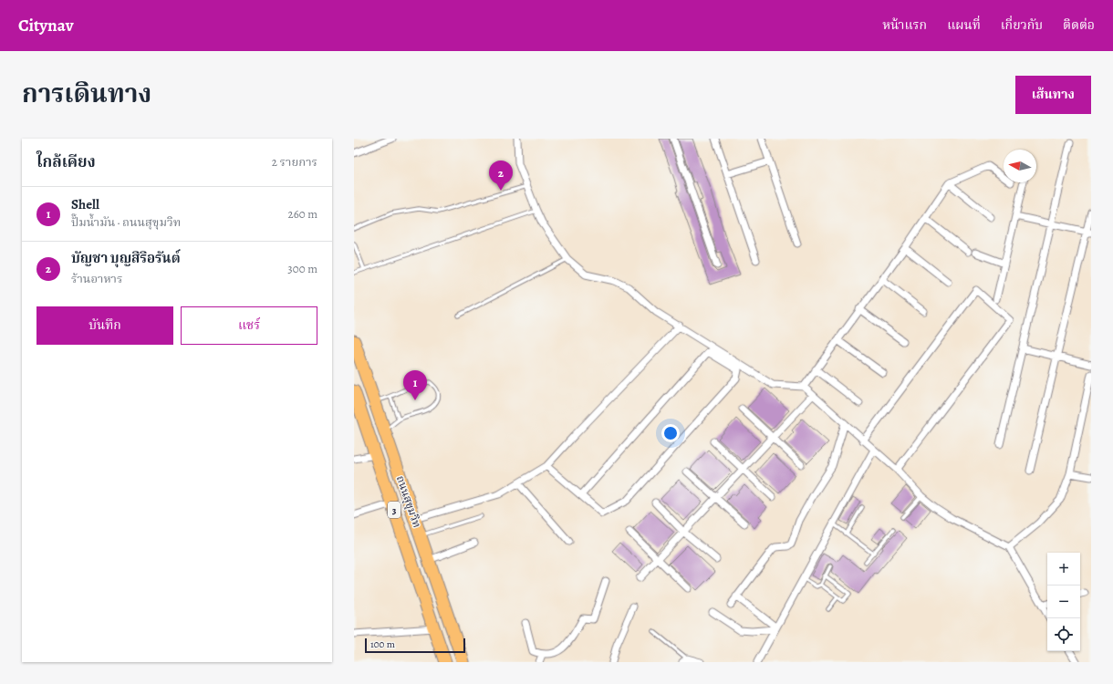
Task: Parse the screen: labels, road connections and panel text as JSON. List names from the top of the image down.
{
  "streets": {
    "highway": ["ถนนสุขุมวิท", "3"]
  },
  "scale_bar": "100 m",
  "north": "left",
  "page": {
    "header": "Citynav",
    "nav": [
      "หน้าแรก",
      "แผนที่",
      "เกี่ยวกับ",
      "ติดต่อ"
    ],
    "title": "การเดินทาง",
    "buttons": [
      "เส้นทาง",
      ["บันทึก", "แชร์"]
    ],
    "heading": ["ใกล้เคียง", "2 รายการ"],
    "pins": ["2", "1"],
    "list": [
      {
        "mark": "1",
        "name": "Shell",
        "note": "ปั๊มน้ำมัน · ถนนสุขุมวิท",
        "value": "260 m"
      },
      {
        "mark": "2",
        "name": "บัญชา บุญสิริอรันต์",
        "note": "ร้านอาหาร",
        "value": "300 m"
      }
    ],
    "map_buttons": ["+", "−"],
    "scale": "100 m"
  }
}
